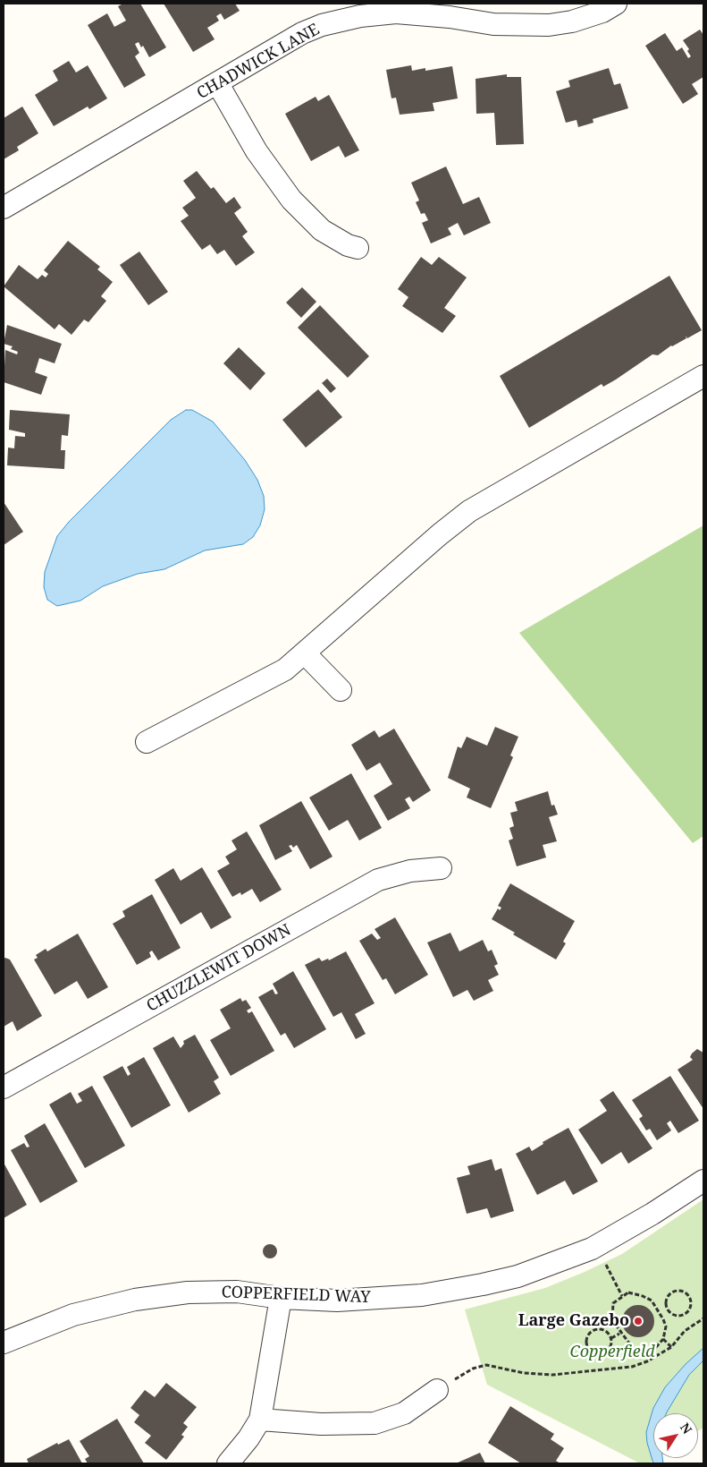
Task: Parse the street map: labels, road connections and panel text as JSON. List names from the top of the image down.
{
  "streets": {
    "street": ["CHADWICK LANE", "CHUZZLEWIT DOWN", "COPPERFIELD WAY"]
  },
  "parks": ["Copperfield"],
  "places": ["Large Gazebo"],
  "north": "top right"
}
